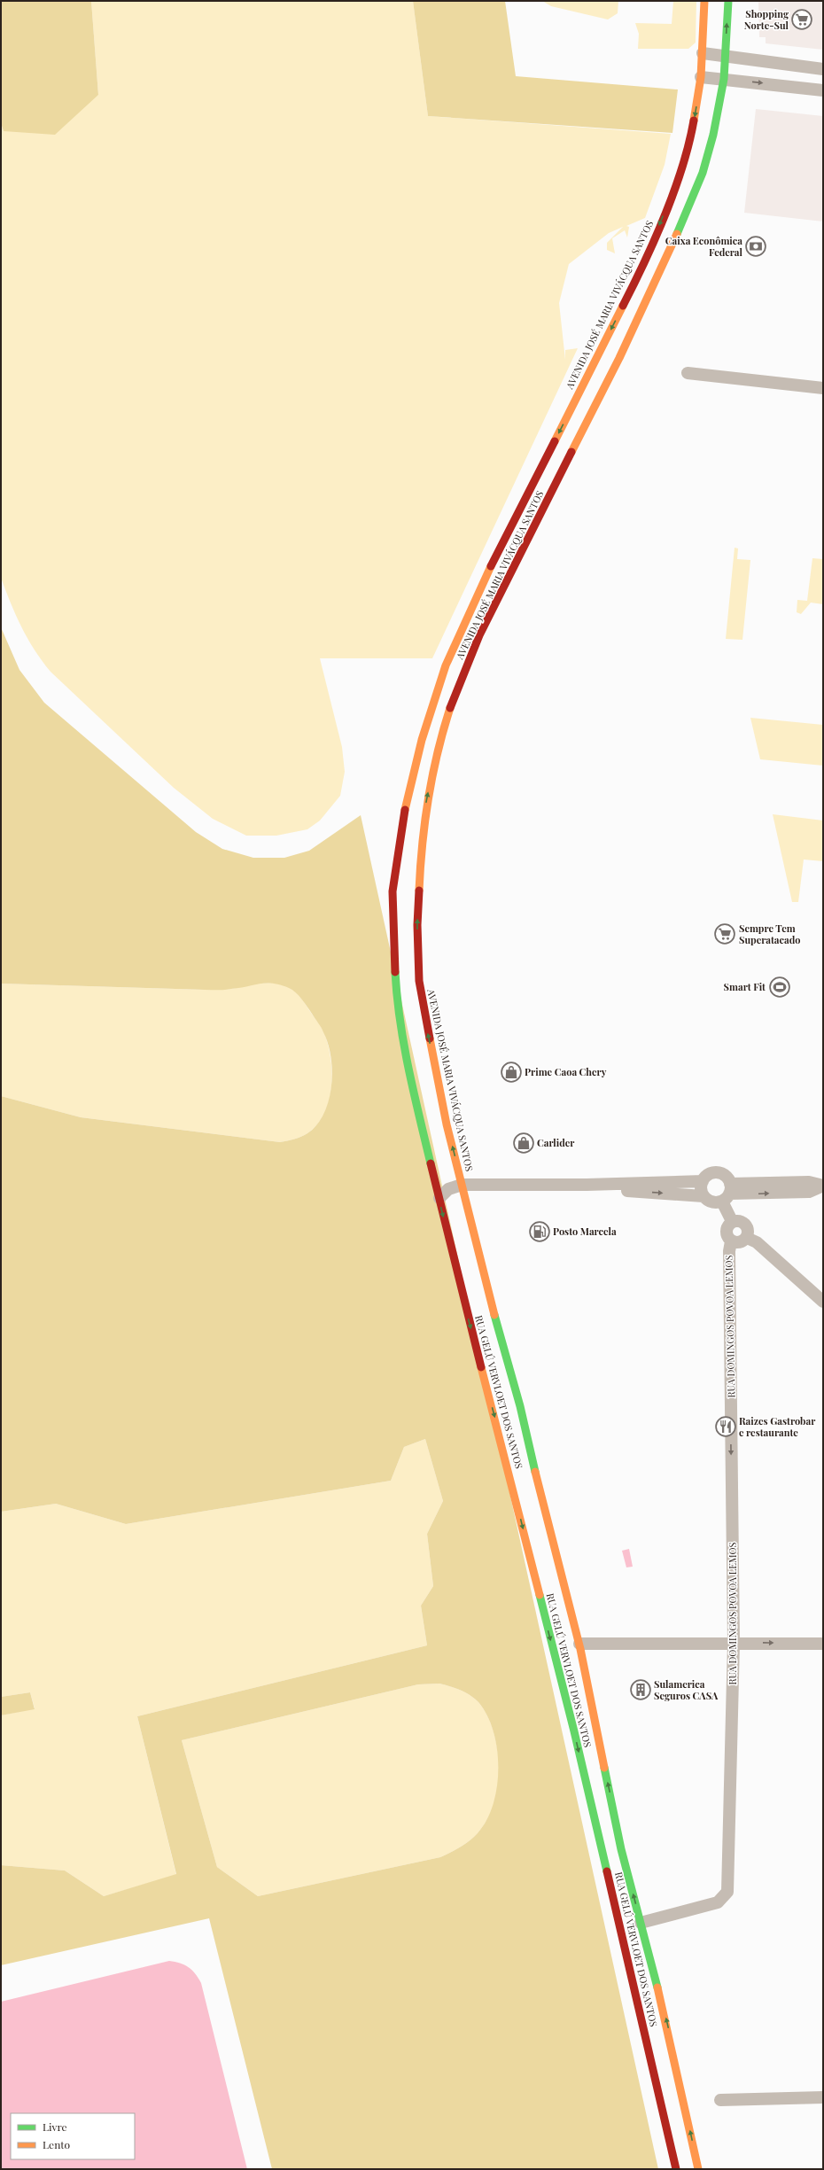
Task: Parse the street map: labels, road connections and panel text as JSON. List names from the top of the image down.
{
  "streets": {
    "main road": ["AVENIDA JOSÉ MARIA VIVÁCQUA SANTOS", "RUA GELÚ VERVLOET DOS SANTOS"],
    "street": ["RUA DOMINGOS POVOA LEMOS"]
  },
  "crossings": [
    ["AVENIDA JOSÉ MARIA VIVÁCQUA SANTOS", "RUA GELÚ VERVLOET DOS SANTOS"],
    ["RUA DOMINGOS POVOA LEMOS", "RUA GELÚ VERVLOET DOS SANTOS"]
  ],
  "one_way": ["RUA DOMINGOS POVOA LEMOS"],
  "places": {
    "supermarket": ["Shopping Norte-Sul", "Sempre Tem Superatacado"],
    "bank": ["Caixa Econômica Federal"],
    "sports": ["Smart Fit"],
    "shop": ["Prime Caoa Chery", "Carlider"],
    "fuel station": ["Posto Marcela"],
    "restaurant": ["Raizes Gastrobar e restaurante"],
    "building": ["Sulamerica Seguros CASA"]
  },
  "legend": ["Livre", "Lento"]
}
